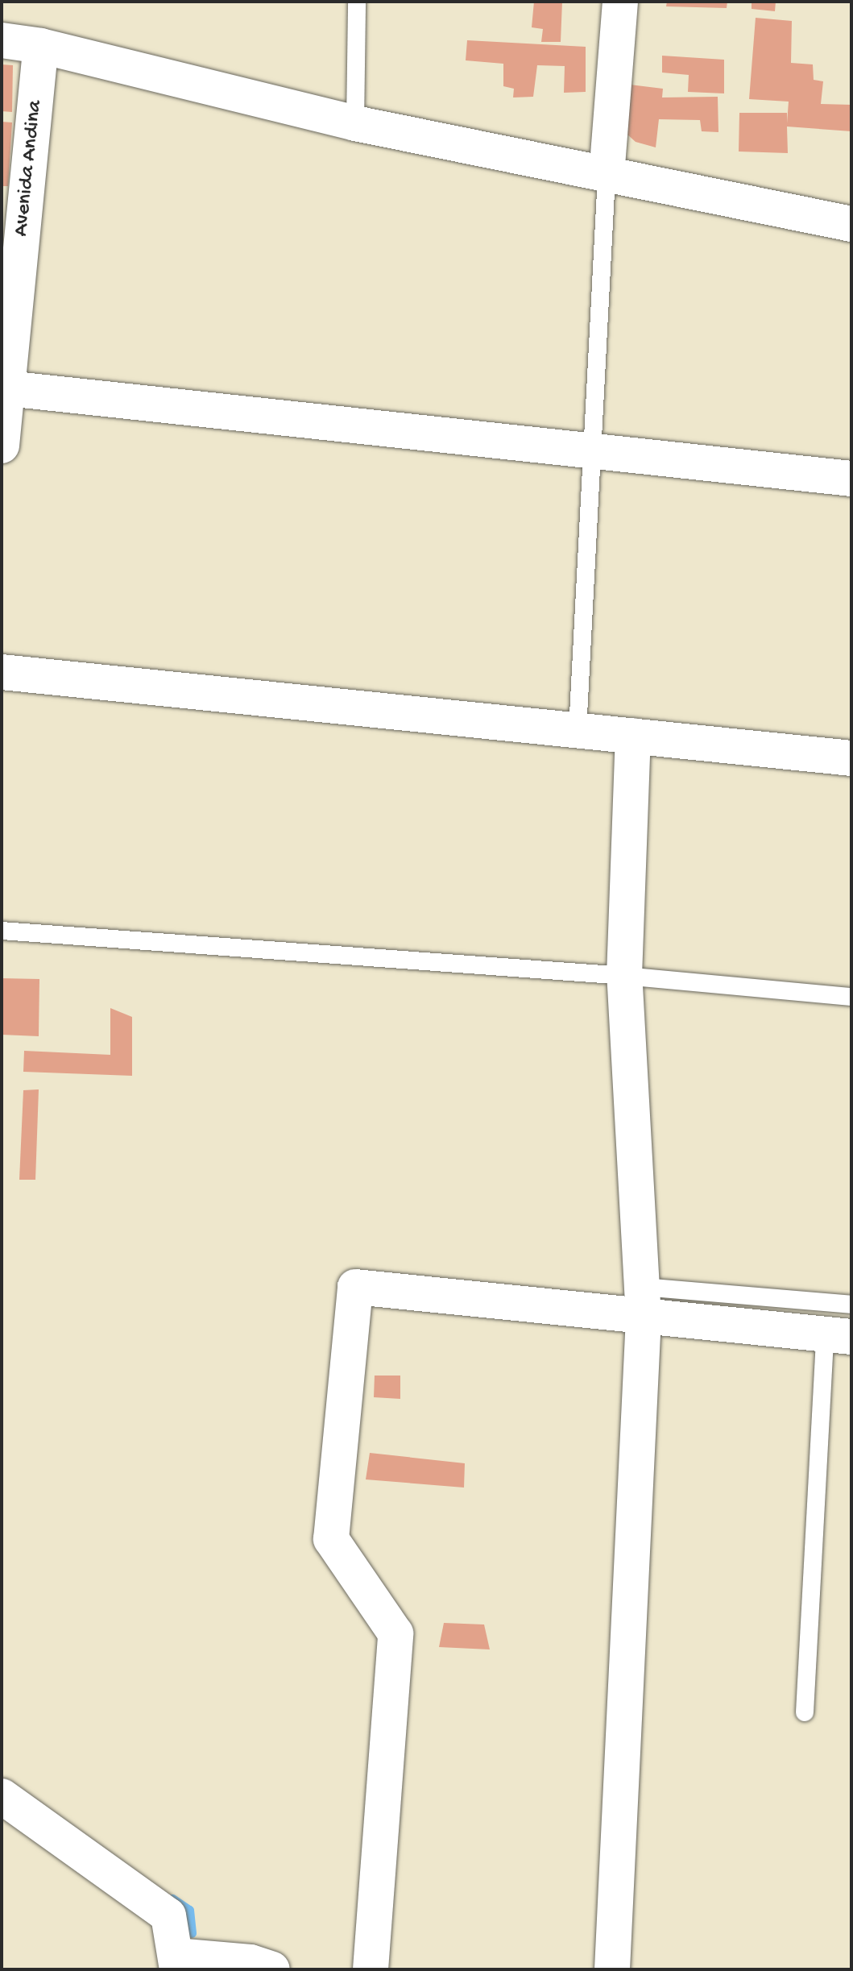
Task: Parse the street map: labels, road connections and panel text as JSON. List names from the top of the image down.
{
  "streets": {
    "street": ["Avenida Andina"]
  }
}
